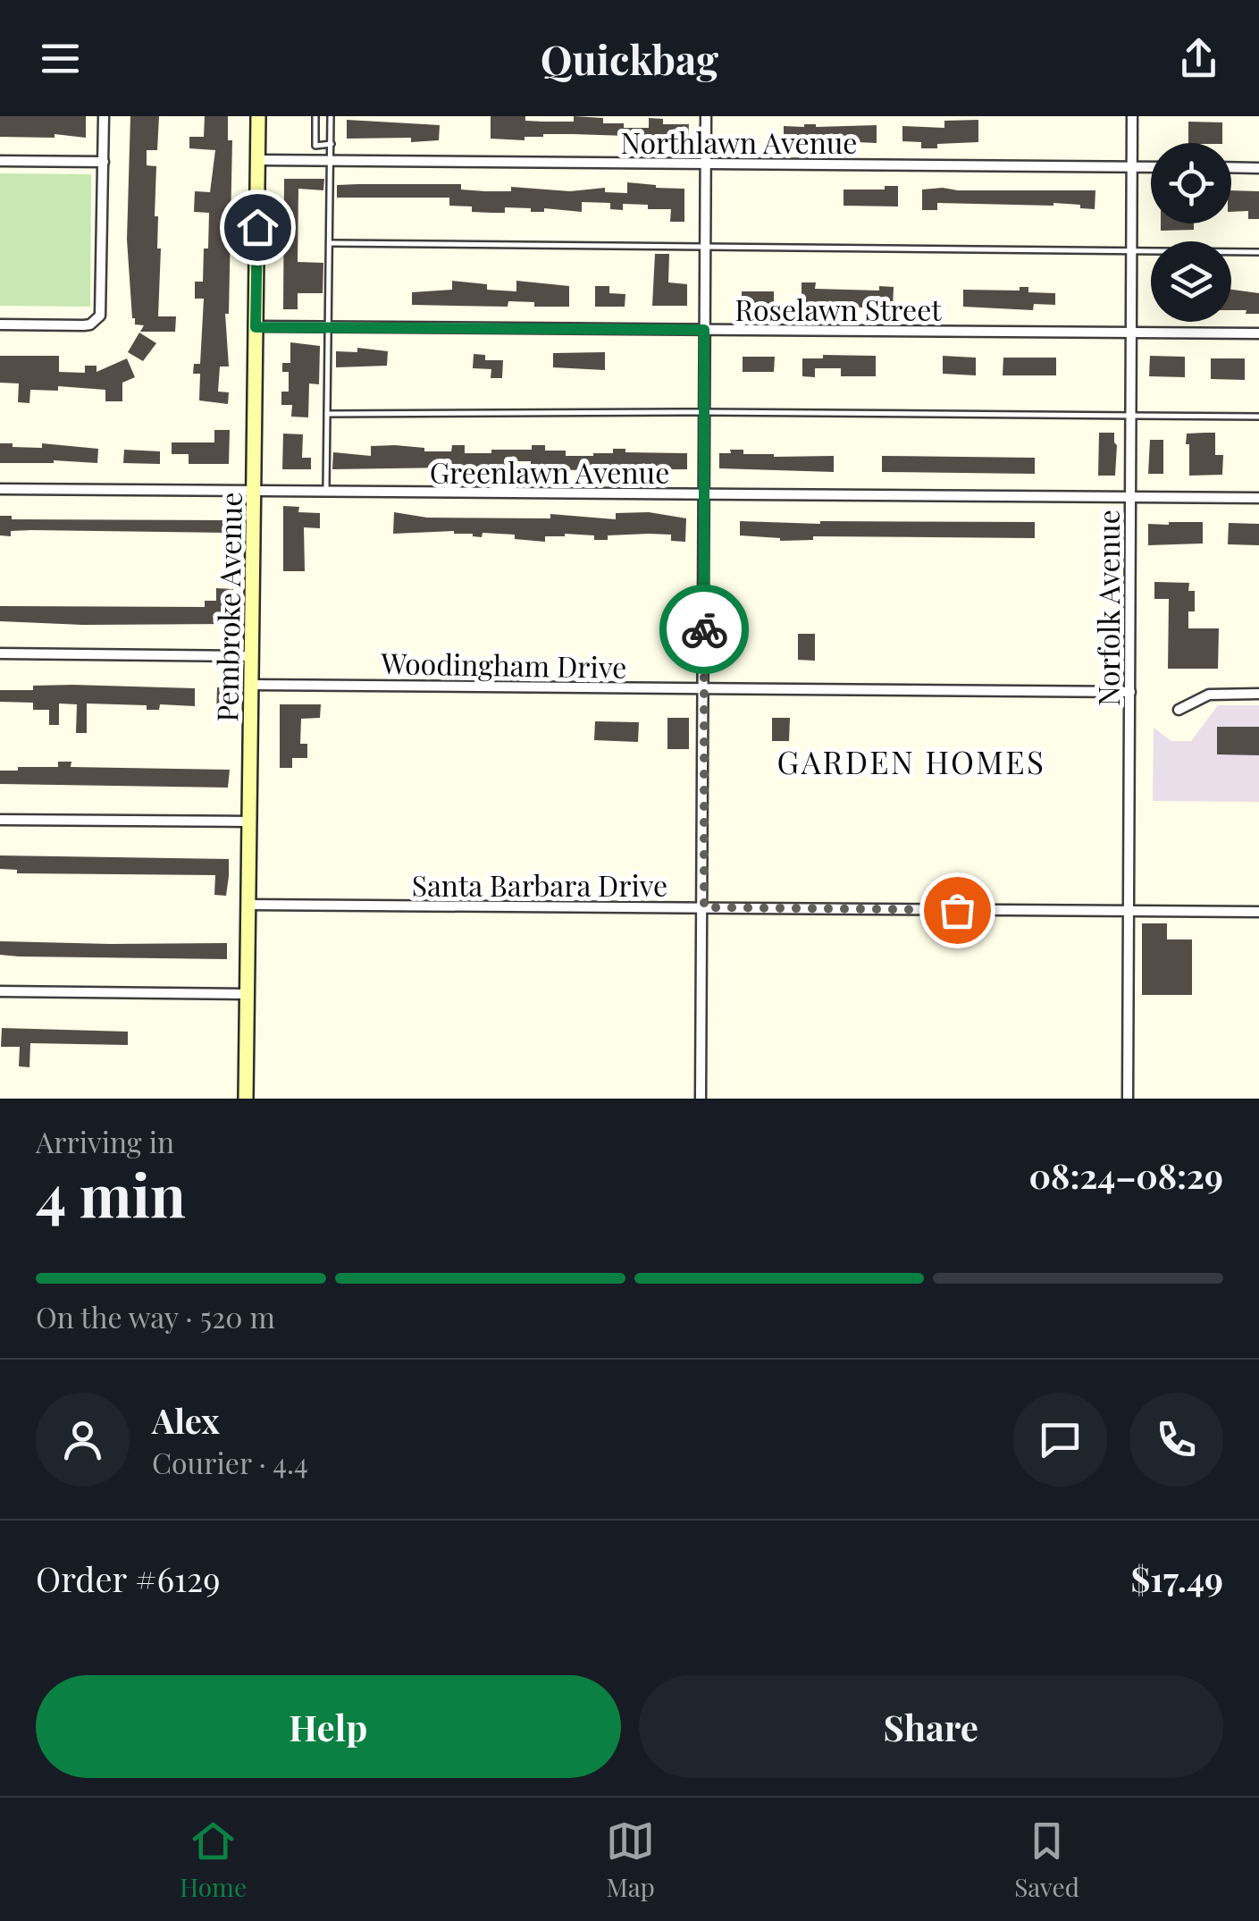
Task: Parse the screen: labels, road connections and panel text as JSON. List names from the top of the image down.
{
  "streets": {
    "street": [
      "Northlawn Avenue",
      "Roselawn Street",
      "Greenlawn Avenue",
      "Pembroke Avenue",
      "Norfolk Avenue",
      "Woodingham Drive",
      "Santa Barbara Drive"
    ]
  },
  "crossings": [
    ["Northlawn Avenue", "Pembroke Avenue"],
    ["Northlawn Avenue", "Norfolk Avenue"],
    ["Roselawn Street", "Pembroke Avenue"],
    ["Roselawn Street", "Norfolk Avenue"],
    ["Greenlawn Avenue", "Pembroke Avenue"],
    ["Greenlawn Avenue", "Norfolk Avenue"],
    ["Pembroke Avenue", "Woodingham Drive"],
    ["Pembroke Avenue", "Santa Barbara Drive"],
    ["Norfolk Avenue", "Woodingham Drive"],
    ["Norfolk Avenue", "Santa Barbara Drive"]
  ],
  "districts": ["GARDEN HOMES"],
  "page": {
    "header": "Quickbag",
    "heading": ["4 min", "Arriving in", "08:24–08:29"],
    "panel": [
      "Alex",
      "Courier · 4.4",
      "Order #6129",
      "$17.49"
    ],
    "bar": "On the way · 520 m",
    "buttons": ["Help", "Share"],
    "tabs": ["Home", "Map", "Saved"]
  }
}
